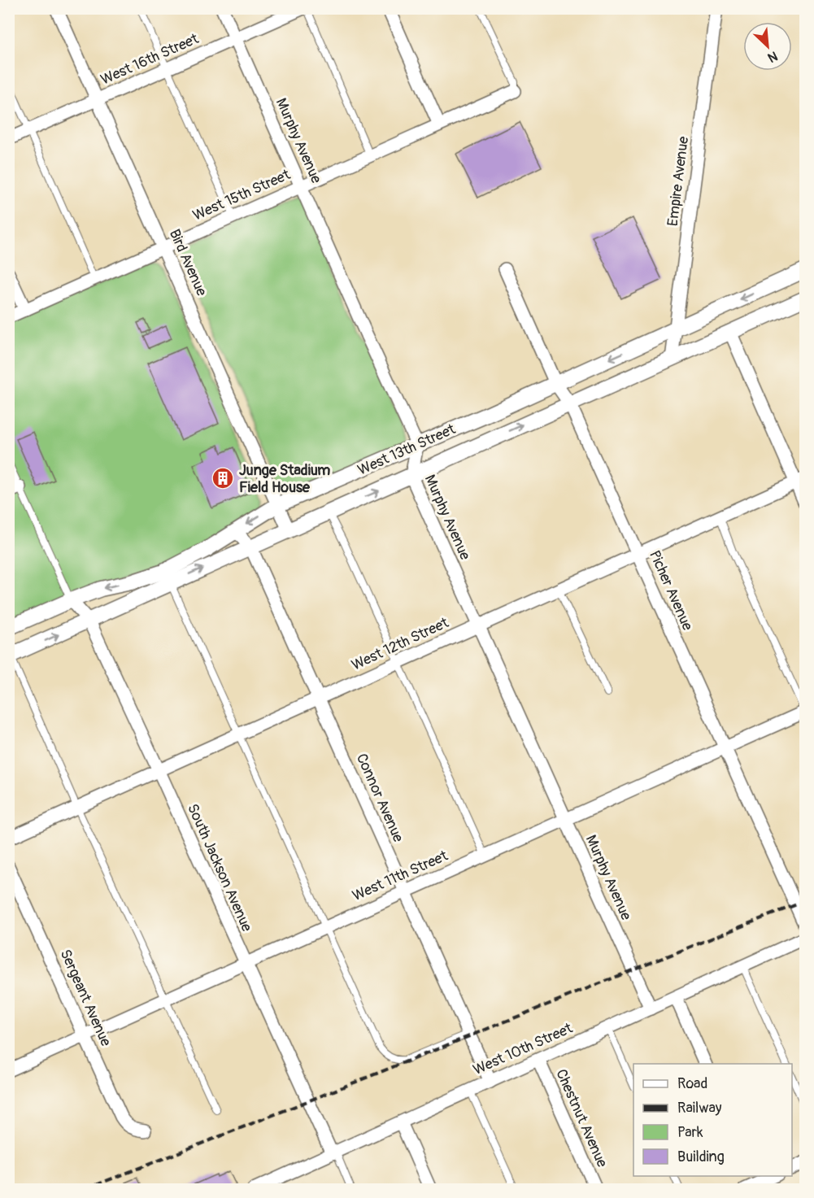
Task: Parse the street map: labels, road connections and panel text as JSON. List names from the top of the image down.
{
  "streets": {
    "street": [
      "West 16th Street",
      "Murphy Avenue",
      "Empire Avenue",
      "West 15th Street",
      "Bird Avenue",
      "West 13th Street",
      "Picher Avenue",
      "West 12th Street",
      "Connor Avenue",
      "South Jackson Avenue",
      "West 11th Street",
      "Sergeant Avenue",
      "West 10th Street",
      "Chestnut Avenue"
    ]
  },
  "crossings": [
    ["West 16th Street", "Murphy Avenue"],
    ["West 16th Street", "Bird Avenue"],
    ["Murphy Avenue", "West 15th Street"],
    ["Murphy Avenue", "West 13th Street"],
    ["Murphy Avenue", "West 12th Street"],
    ["Murphy Avenue", "West 11th Street"],
    ["Murphy Avenue", "West 10th Street"],
    ["Empire Avenue", "West 13th Street"],
    ["West 15th Street", "Bird Avenue"],
    ["Bird Avenue", "West 13th Street"],
    ["West 13th Street", "Picher Avenue"],
    ["West 13th Street", "Connor Avenue"],
    ["West 13th Street", "South Jackson Avenue"],
    ["Picher Avenue", "West 12th Street"],
    ["Picher Avenue", "West 11th Street"],
    ["West 12th Street", "Connor Avenue"],
    ["West 12th Street", "South Jackson Avenue"],
    ["Connor Avenue", "West 11th Street"],
    ["Connor Avenue", "West 10th Street"],
    ["South Jackson Avenue", "West 11th Street"],
    ["South Jackson Avenue", "West 10th Street"],
    ["West 11th Street", "Sergeant Avenue"],
    ["West 10th Street", "Chestnut Avenue"]
  ],
  "places": {
    "building": ["Junge Stadium Field House"]
  },
  "legend": [
    "Road",
    "Railway",
    "Park",
    "Building"
  ],
  "north": "bottom right"
}
